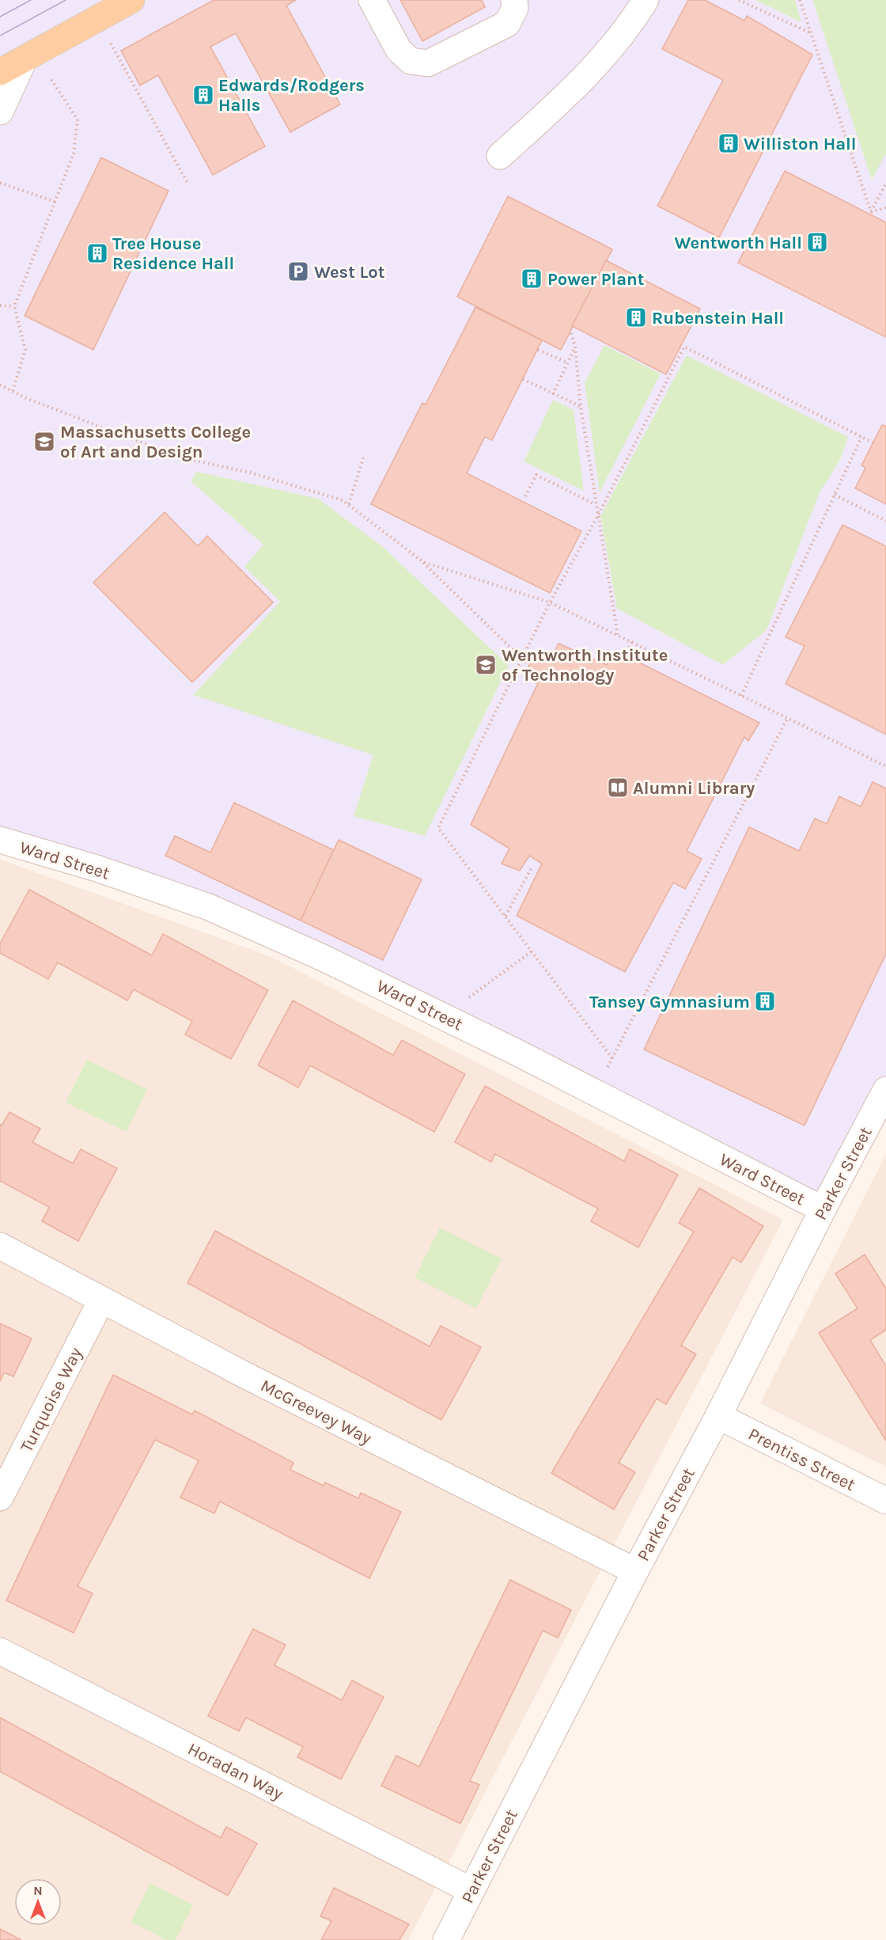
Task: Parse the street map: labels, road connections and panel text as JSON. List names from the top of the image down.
{
  "streets": {
    "street": [
      "Ward Street",
      "Parker Street",
      "Turquoise Way",
      "McGreevey Way",
      "Prentiss Street",
      "Horadan Way"
    ]
  },
  "crossings": [
    ["Ward Street", "Parker Street"],
    ["Parker Street", "McGreevey Way"],
    ["Parker Street", "Prentiss Street"],
    ["Parker Street", "Horadan Way"],
    ["Turquoise Way", "McGreevey Way"]
  ],
  "places": {
    "building": [
      "Edwards/Rodgers Halls",
      "Williston Hall",
      "Wentworth Hall",
      "Tree House Residence Hall",
      "Power Plant",
      "Rubenstein Hall",
      "Tansey Gymnasium"
    ],
    "parking": ["West Lot"],
    "school or university": ["Massachusetts College of Art and Design", "Wentworth Institute of Technology"],
    "library": ["Alumni Library"]
  },
  "north": "top"
}
